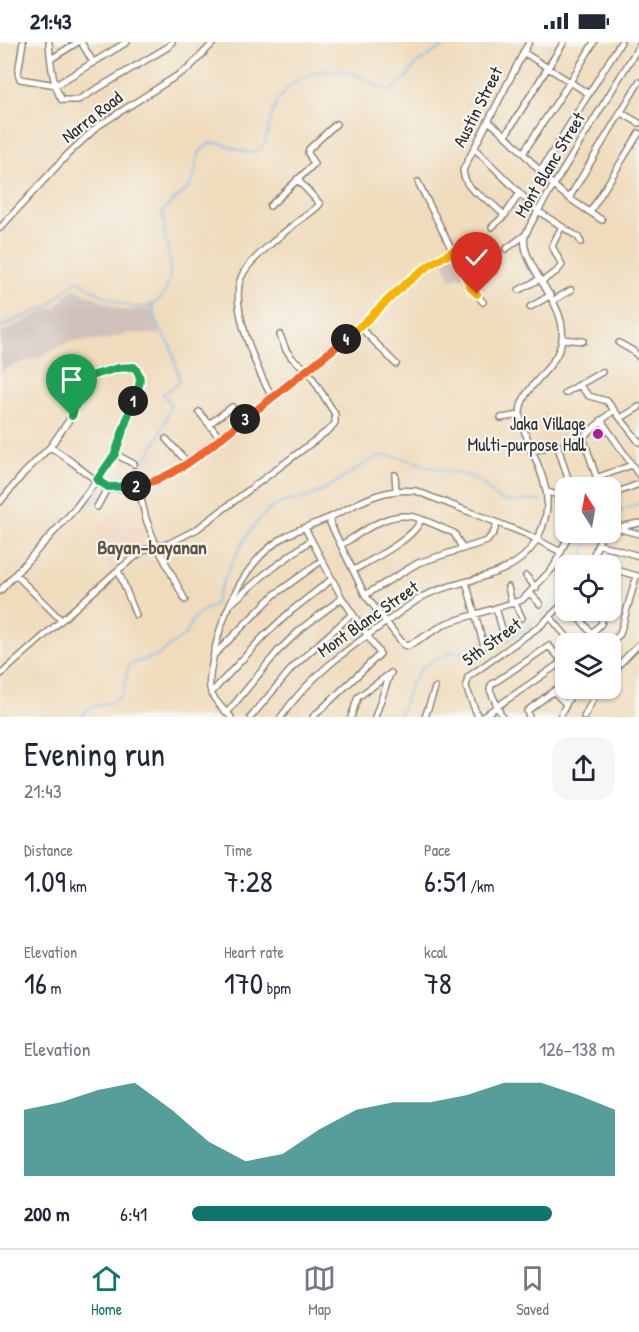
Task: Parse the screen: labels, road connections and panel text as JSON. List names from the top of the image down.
{
  "streets": {
    "street": [
      "Austin Street",
      "Narra Road",
      "Mont Blanc Street",
      "5th Street"
    ]
  },
  "districts": ["Bayan-bayanan"],
  "places": ["Jaka Village Multi-purpose Hall"],
  "north": "top",
  "page": {
    "status": "21:43",
    "pins": [
      "4",
      "1",
      "3",
      "2"
    ],
    "heading": ["Evening run", "21:43"],
    "stats": [
      ["Distance", "1.09 km"],
      ["Time", "7:28"],
      ["Pace", "6:51 /km"],
      ["Elevation", "16 m"],
      ["Heart rate", "170 bpm"],
      ["kcal", "78"]
    ],
    "chart": ["Elevation", "126–138 m"],
    "list": [
      {
        "name": "200 m",
        "note": "6:41"
      }
    ],
    "tabs": ["Home", "Map", "Saved"]
  }
}
